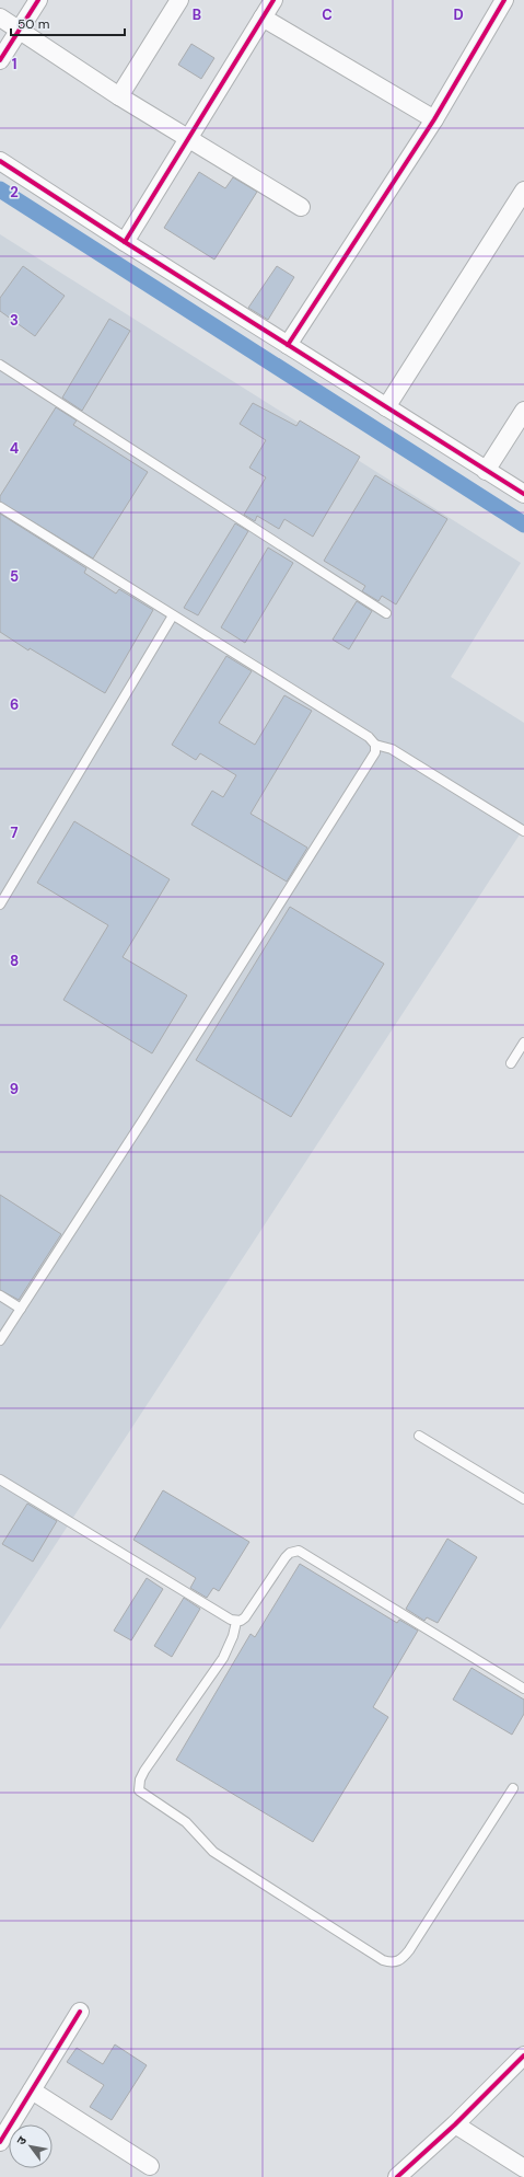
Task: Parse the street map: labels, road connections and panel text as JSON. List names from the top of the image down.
{
  "scale_bar": "50 m",
  "north": "top left",
  "grid": {
    "columns": ["B", "C", "D"],
    "rows": [
      "1",
      "2",
      "3",
      "4",
      "5",
      "6",
      "7",
      "8",
      "9"
    ]
  }
}
